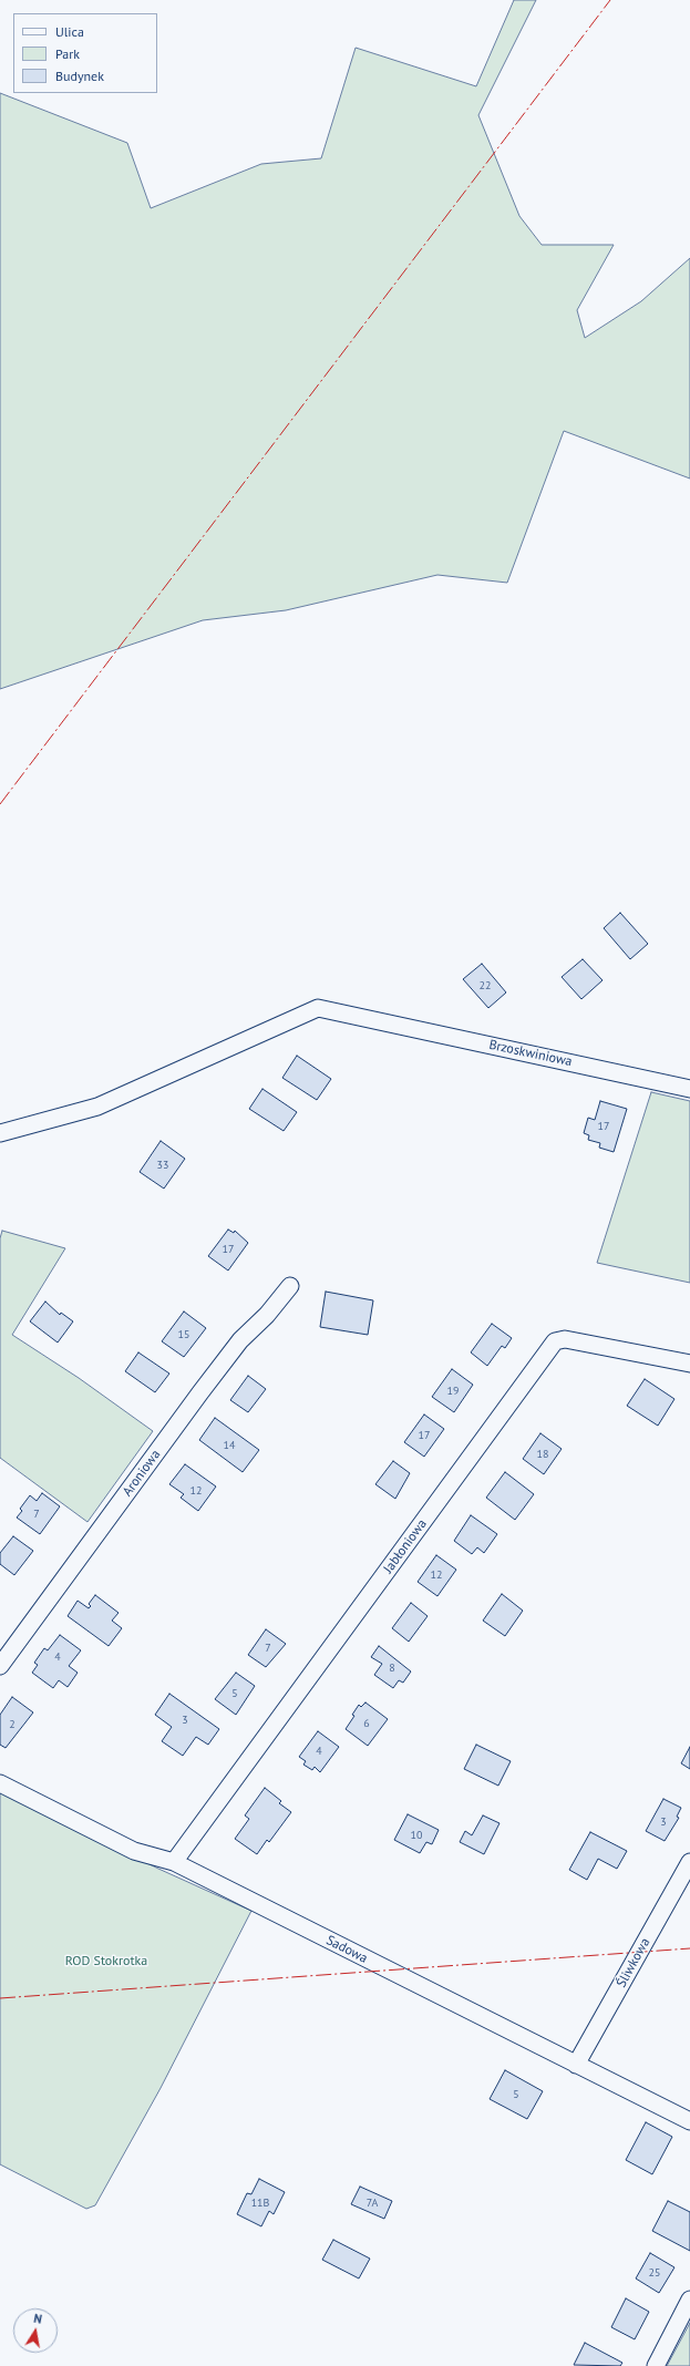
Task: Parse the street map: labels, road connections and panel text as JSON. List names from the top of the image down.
{
  "streets": {
    "street": [
      "Brzoskwiniowa",
      "Aroniowa",
      "Jabłoniowa",
      "Sadowa",
      "Śliwkowa"
    ]
  },
  "crossings": [
    ["Jabłoniowa", "Sadowa"],
    ["Sadowa", "Śliwkowa"]
  ],
  "parks": ["ROD Stokrotka"],
  "house_numbers": [
    "22",
    "17",
    "33",
    "17",
    "15",
    "19",
    "17",
    "14",
    "18",
    "12",
    "7",
    "12",
    "7",
    "4",
    "8",
    "5",
    "3",
    "6",
    "2",
    "4",
    "3",
    "10",
    "5",
    "11B",
    "7A",
    "25"
  ],
  "legend": ["Ulica", "Park", "Budynek"],
  "north": "top"
}
